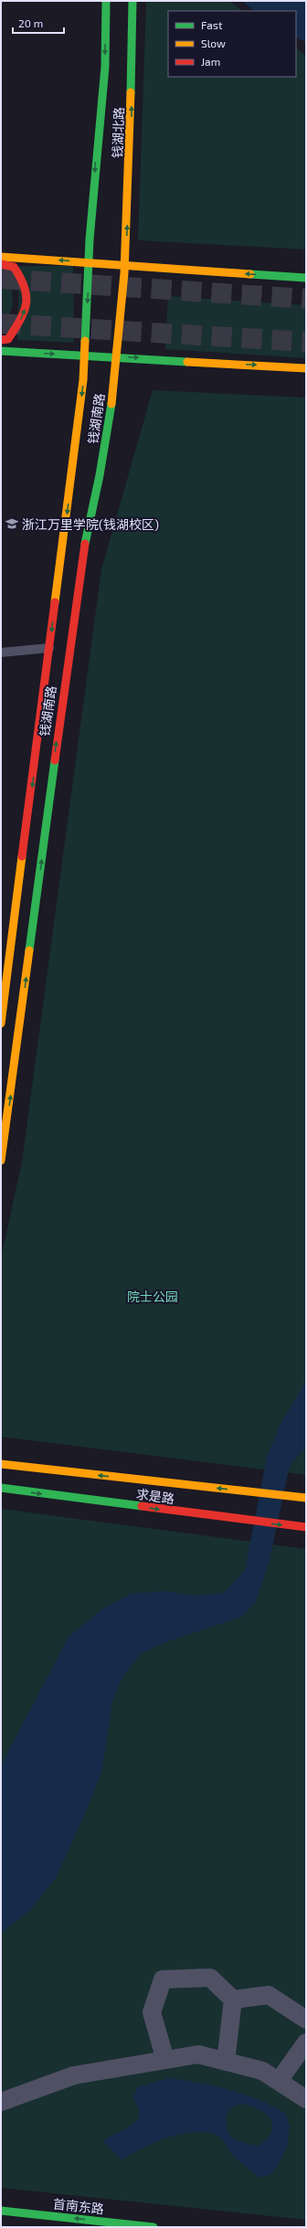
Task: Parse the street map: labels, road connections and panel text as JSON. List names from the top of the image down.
{
  "streets": {
    "main road": [
      "钱湖北路",
      "钱湖南路",
      "求是路",
      "首南东路"
    ]
  },
  "crossings": [
    ["钱湖北路", "钱湖南路"]
  ],
  "one_way": ["首南东路"],
  "parks": ["院士公园"],
  "places": {
    "school or university": ["浙江万里学院(钱湖校区)"]
  },
  "legend": ["Fast", "Slow", "Jam"],
  "scale_bar": "20 m"
}
